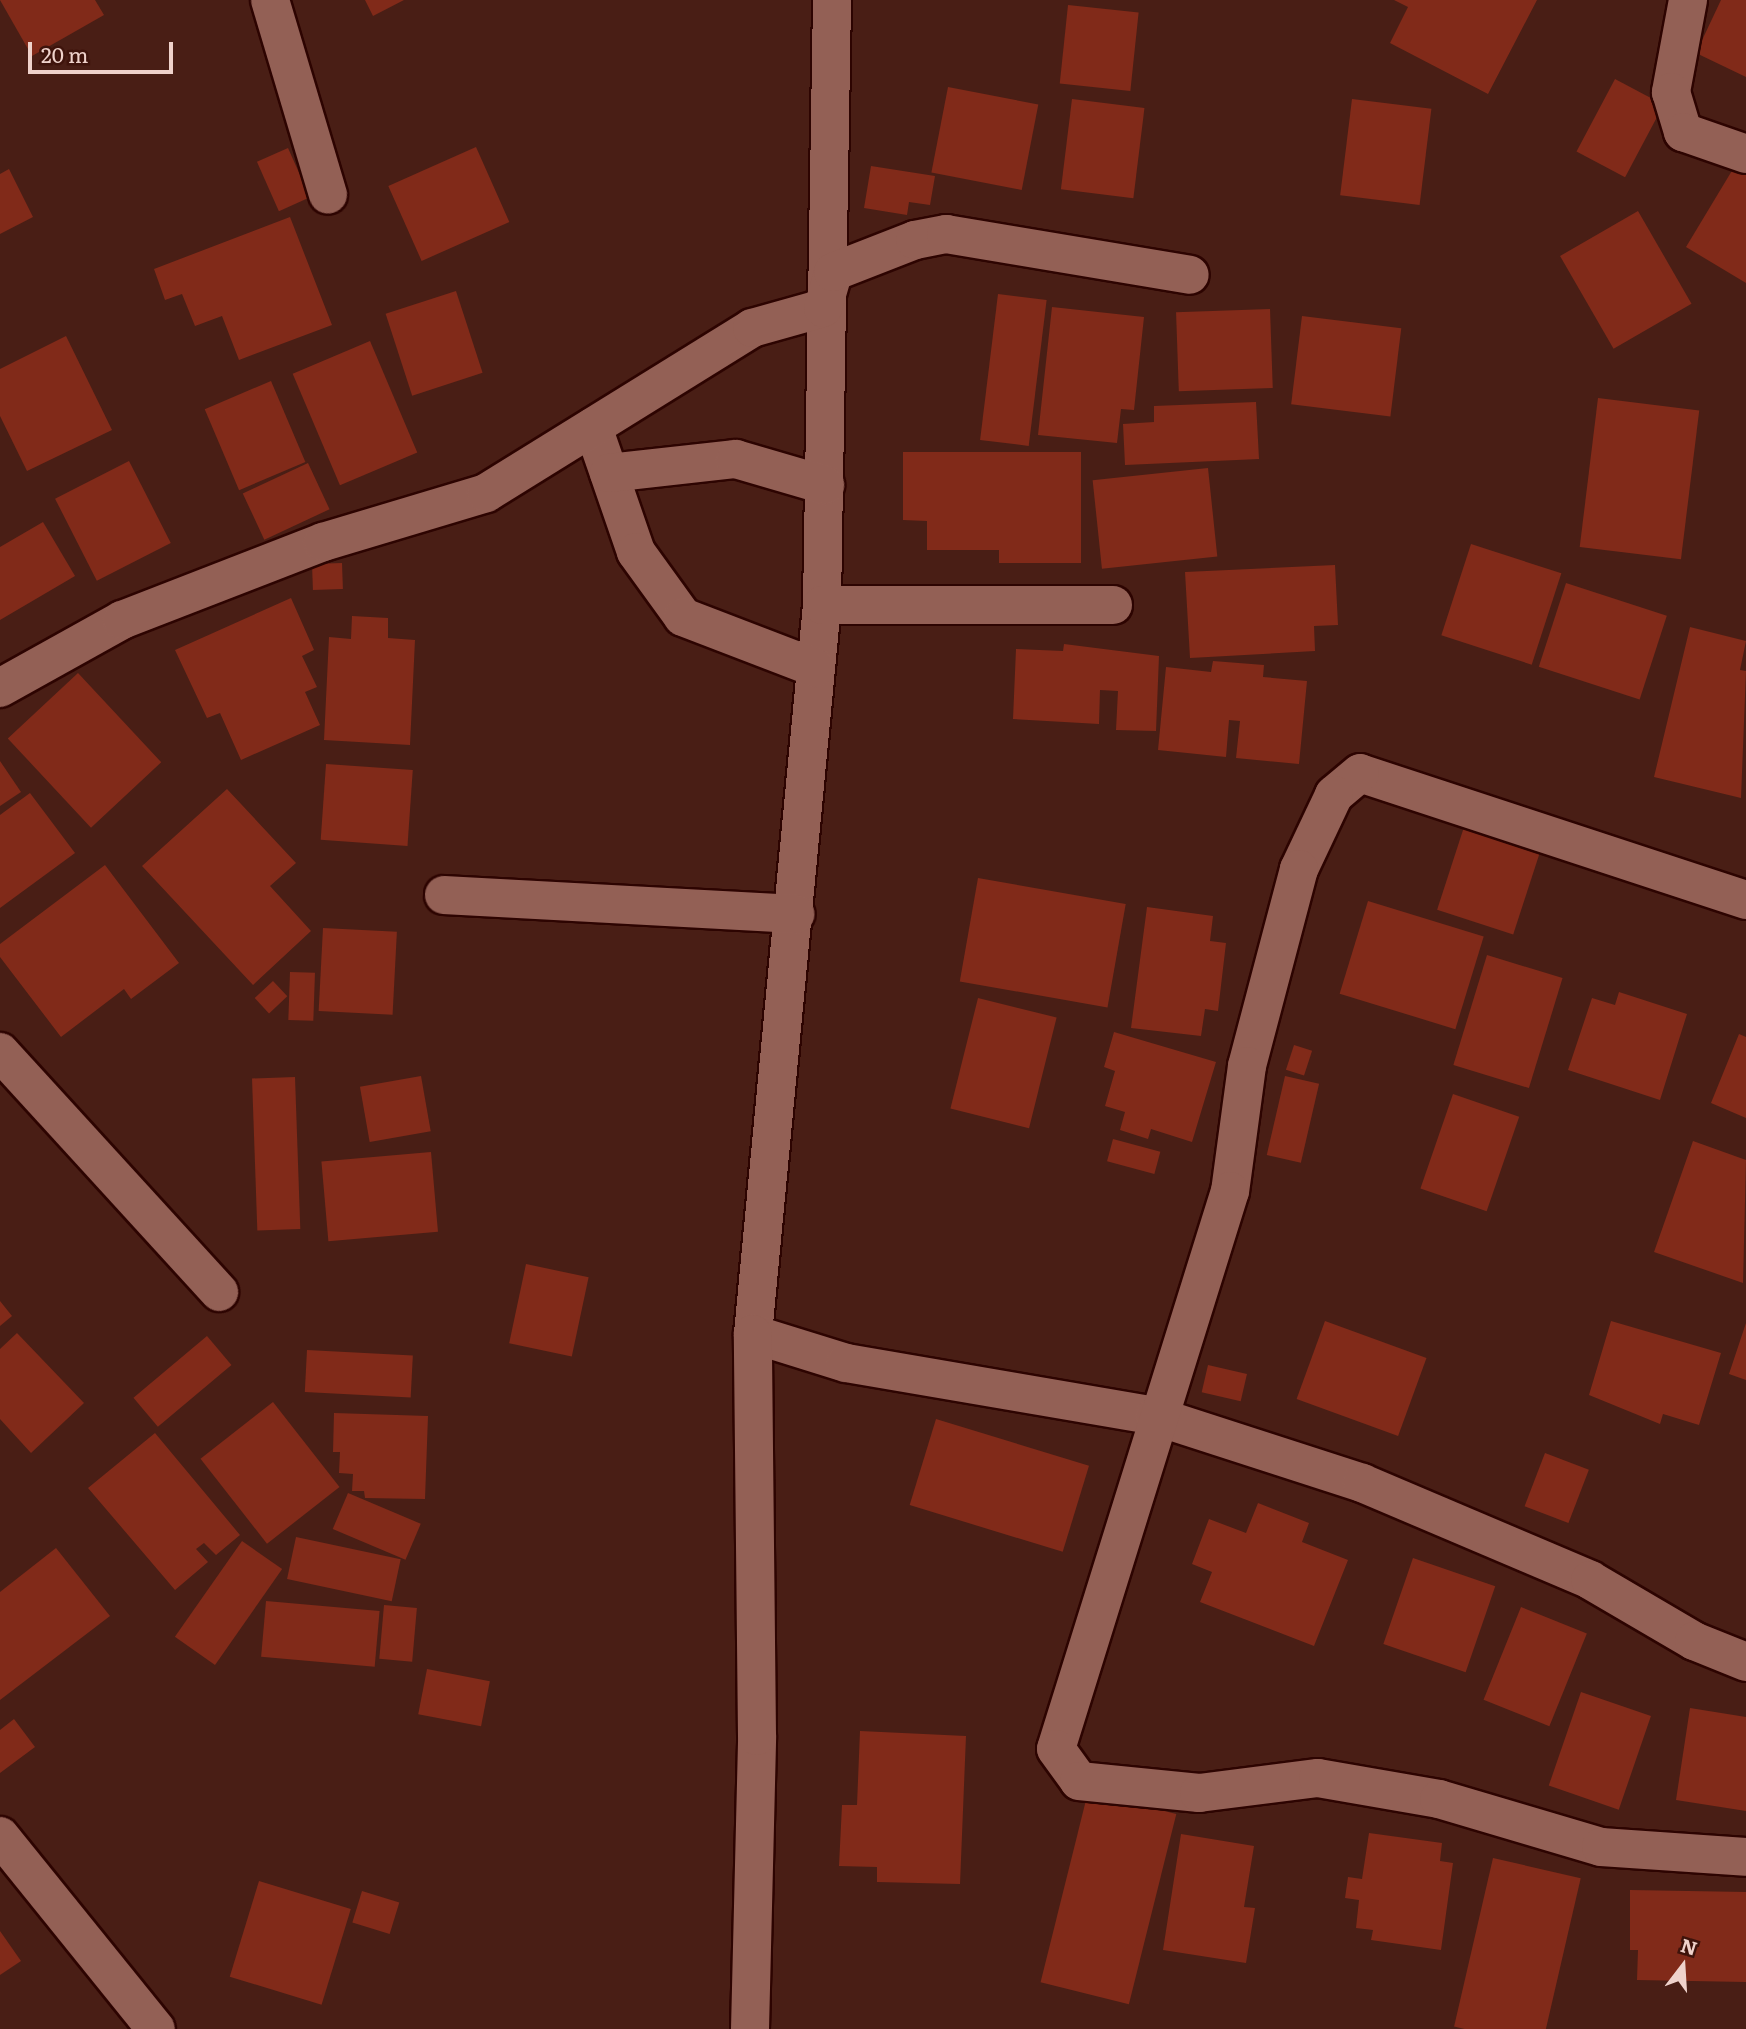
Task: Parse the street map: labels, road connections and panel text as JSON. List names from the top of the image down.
{
  "scale_bar": "20 m",
  "north": "top"
}
